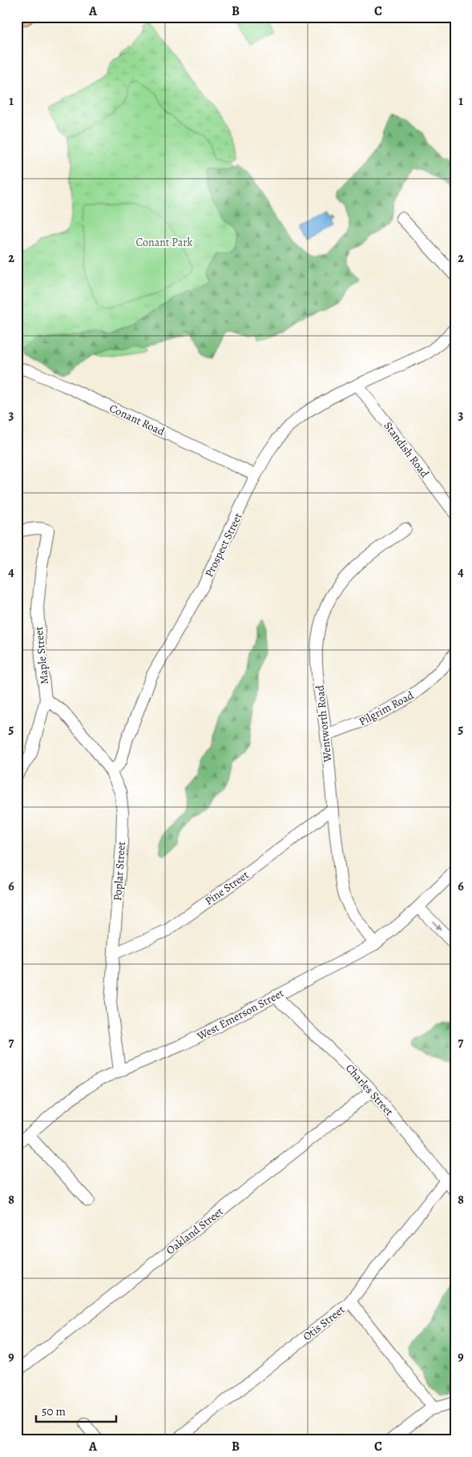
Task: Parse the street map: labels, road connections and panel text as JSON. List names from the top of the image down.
{
  "streets": {
    "street": [
      "Conant Road",
      "Standish Road",
      "Prospect Street",
      "Maple Street",
      "Pilgrim Road",
      "Wentworth Road",
      "Poplar Street",
      "Pine Street",
      "West Emerson Street",
      "Charles Street",
      "Oakland Street",
      "Otis Street"
    ]
  },
  "crossings": [
    ["Conant Road", "Prospect Street"],
    ["Standish Road", "Prospect Street"],
    ["Prospect Street", "Poplar Street"],
    ["Maple Street", "Poplar Street"],
    ["Pilgrim Road", "Wentworth Road"],
    ["Wentworth Road", "Pine Street"],
    ["Wentworth Road", "West Emerson Street"],
    ["Poplar Street", "Pine Street"],
    ["Poplar Street", "West Emerson Street"],
    ["West Emerson Street", "Charles Street"],
    ["Charles Street", "Oakland Street"],
    ["Charles Street", "Otis Street"]
  ],
  "parks": ["Conant Park"],
  "scale_bar": "50 m",
  "grid": {
    "columns": ["A", "B", "C"],
    "rows": [
      "1",
      "2",
      "3",
      "4",
      "5",
      "6",
      "7",
      "8",
      "9"
    ]
  }
}
